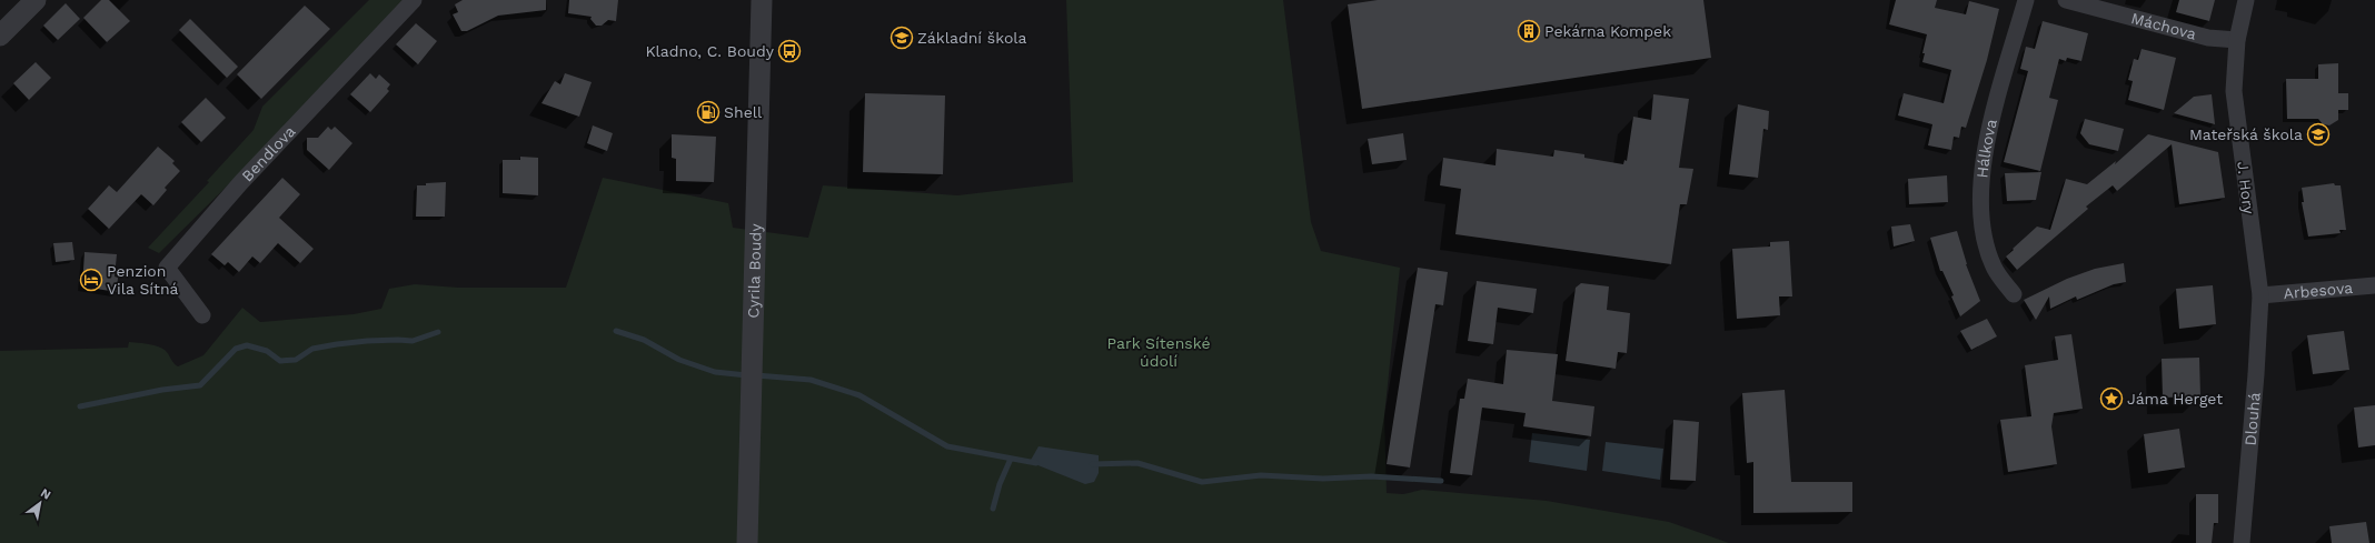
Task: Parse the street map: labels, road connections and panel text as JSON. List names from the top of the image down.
{
  "streets": {
    "street": [
      "Máchova",
      "Hálkova",
      "Bendlova",
      "J. Hory",
      "Cyrila Boudy",
      "Arbesova",
      "Dlouhá"
    ]
  },
  "crossings": [
    ["Máchova", "J. Hory"],
    ["J. Hory", "Arbesova"],
    ["J. Hory", "Dlouhá"],
    ["Arbesova", "Dlouhá"]
  ],
  "parks": ["Park Sítenské údolí"],
  "places": {
    "building": ["Pekárna Kompek"],
    "school or university": ["Základní škola", "Mateřská škola"],
    "bus stop": ["Kladno, C. Boudy"],
    "fuel station": ["Shell"],
    "hotel": ["Penzion Vila Sítná"],
    "place": ["Jáma Herget"]
  },
  "north": "top right"
}
